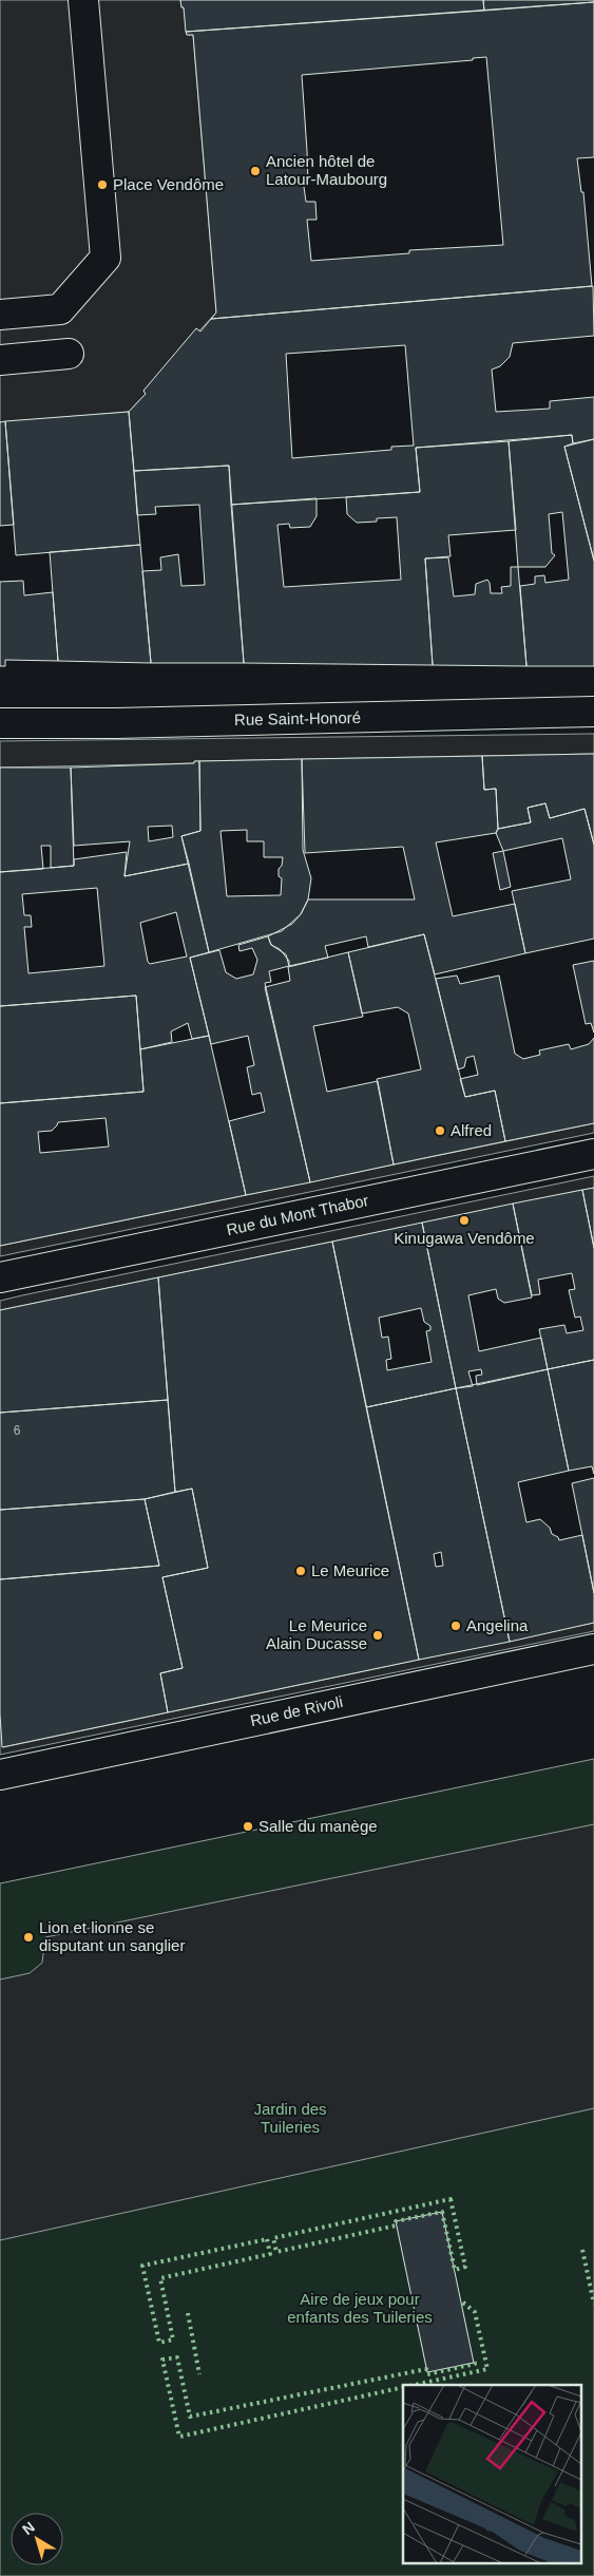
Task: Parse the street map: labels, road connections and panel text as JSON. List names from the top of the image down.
{
  "streets": {
    "street": ["Rue Saint-Honoré", "Rue du Mont Thabor", "Rue de Rivoli"]
  },
  "parks": ["Jardin des Tuileries", "Aire de jeux pour enfants des Tuileries"],
  "places": [
    "Ancien hôtel de Latour-Maubourg",
    "Place Vendôme",
    "Alfred",
    "Kinugawa Vendôme",
    "Le Meurice",
    "Angelina",
    "Le Meurice Alain Ducasse",
    "Salle du manège",
    "Lion et lionne se disputant un sanglier"
  ],
  "house_numbers": ["6"],
  "north": "top left"
}
